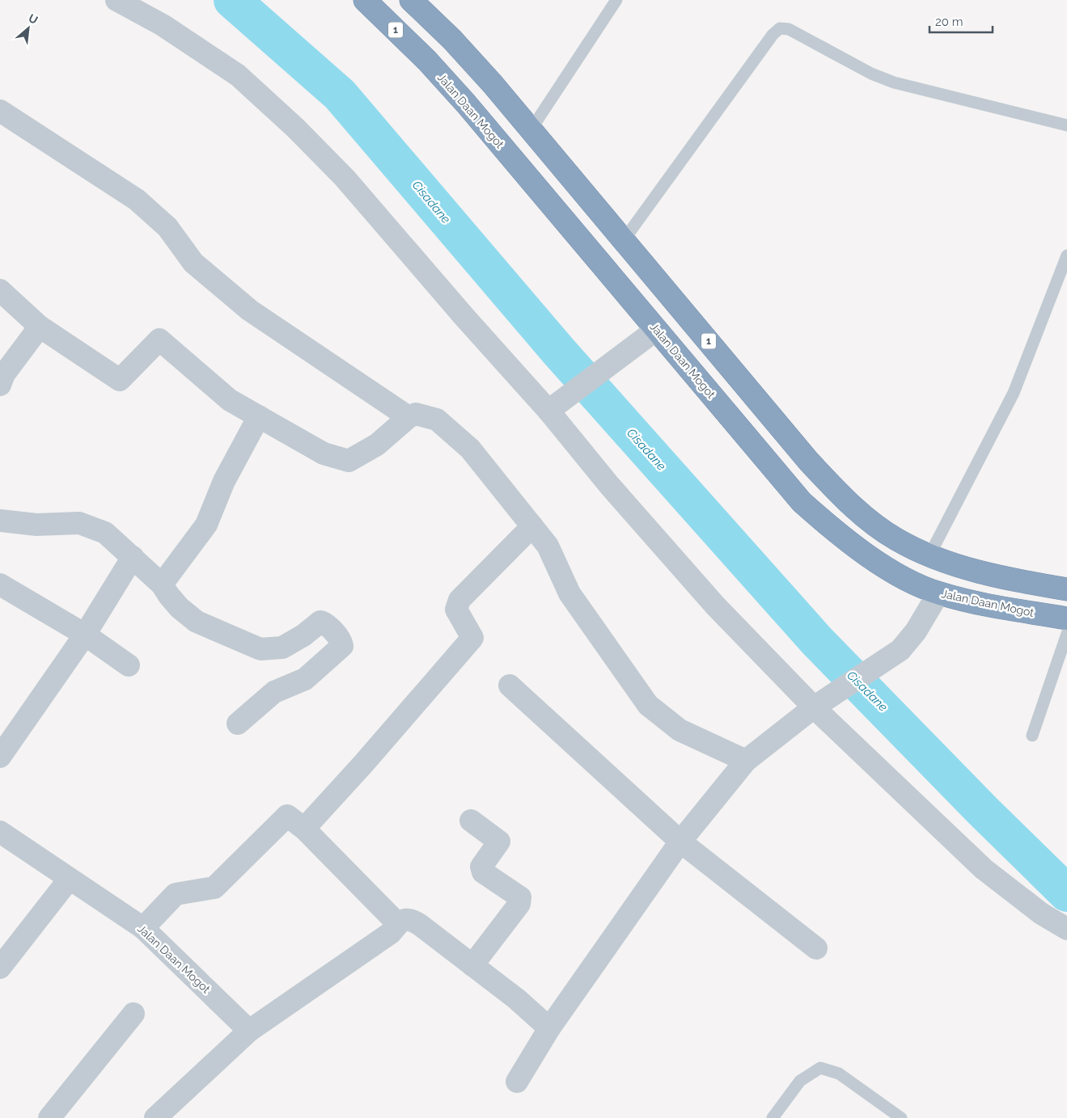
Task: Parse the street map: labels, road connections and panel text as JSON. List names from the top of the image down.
{
  "streets": {
    "highway": ["1", "Jalan Daan Mogot"]
  },
  "water": ["Cisadane"],
  "scale_bar": "20 m",
  "north": "top right"
}
